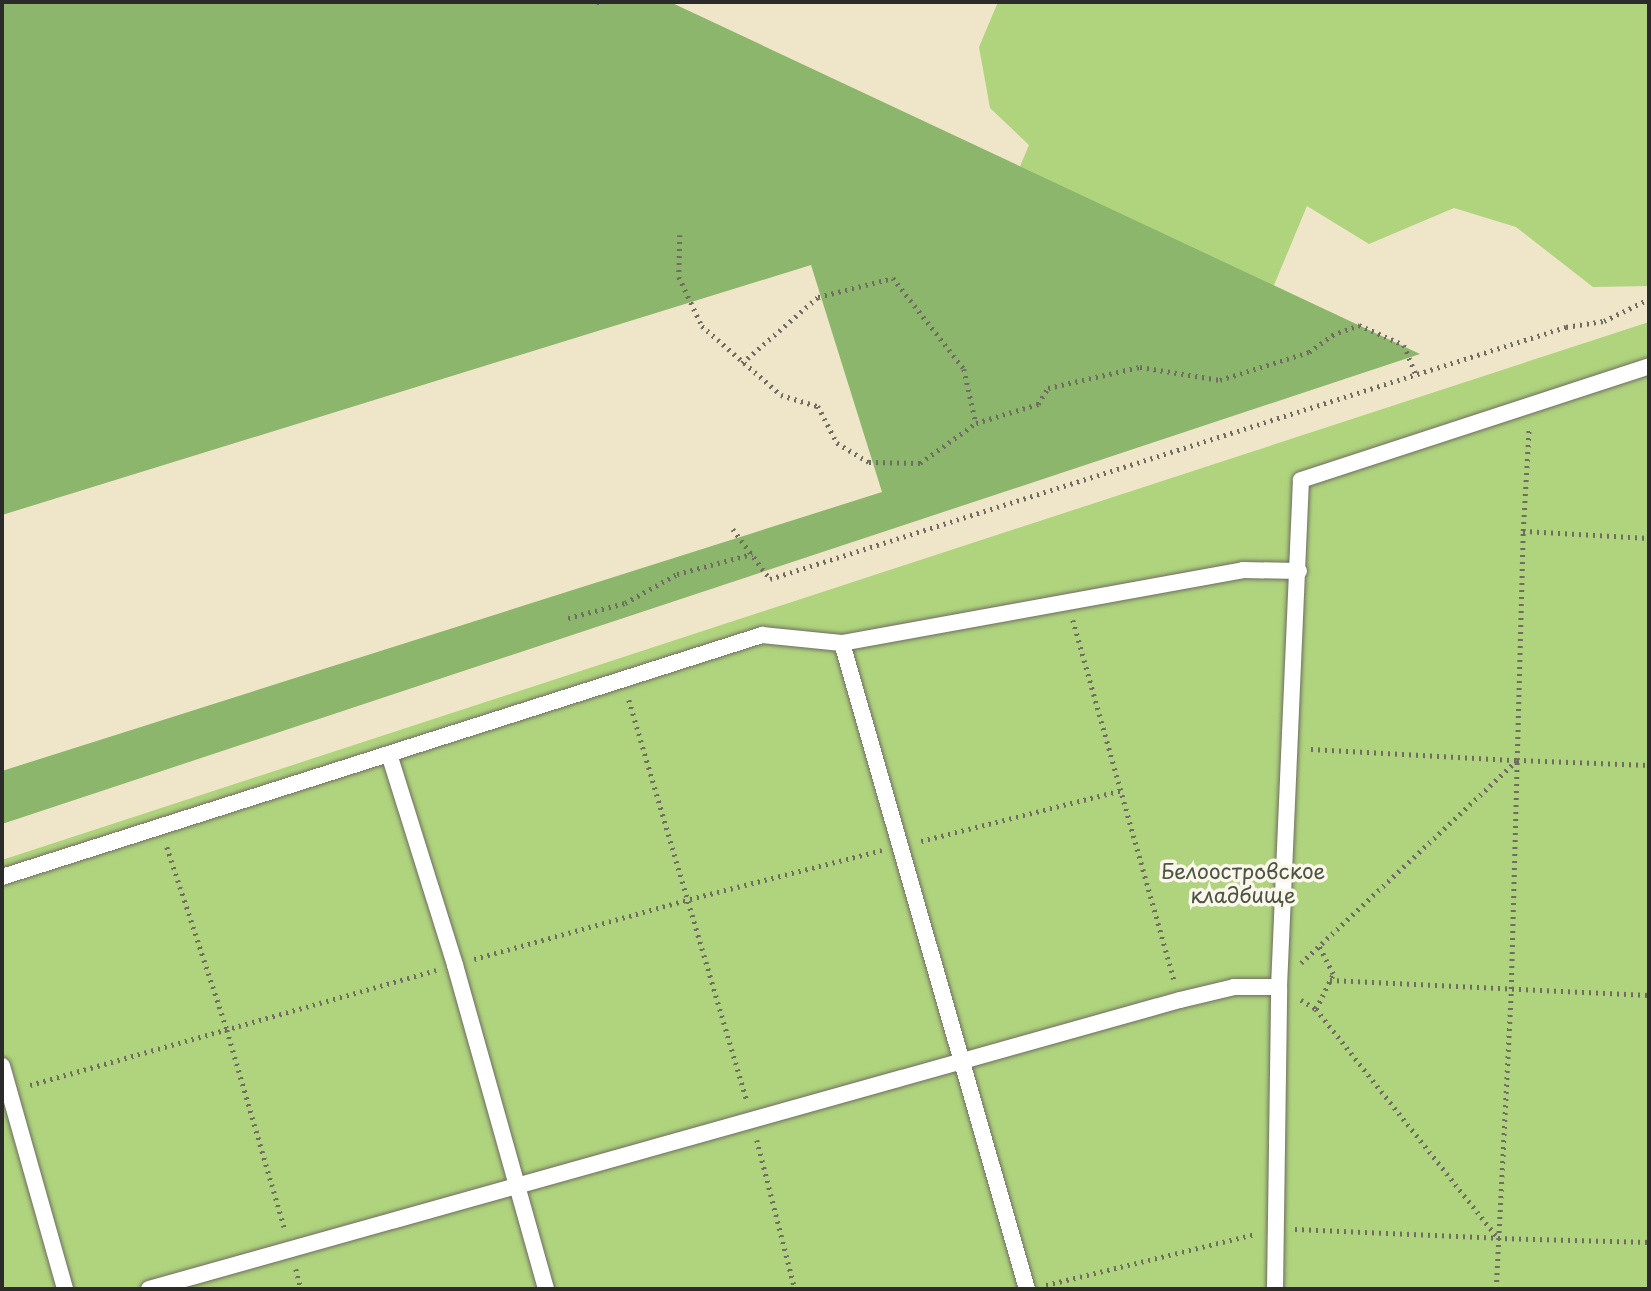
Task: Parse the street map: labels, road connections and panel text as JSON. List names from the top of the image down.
{
  "parks": ["Белоостровское кладбище"]
}
